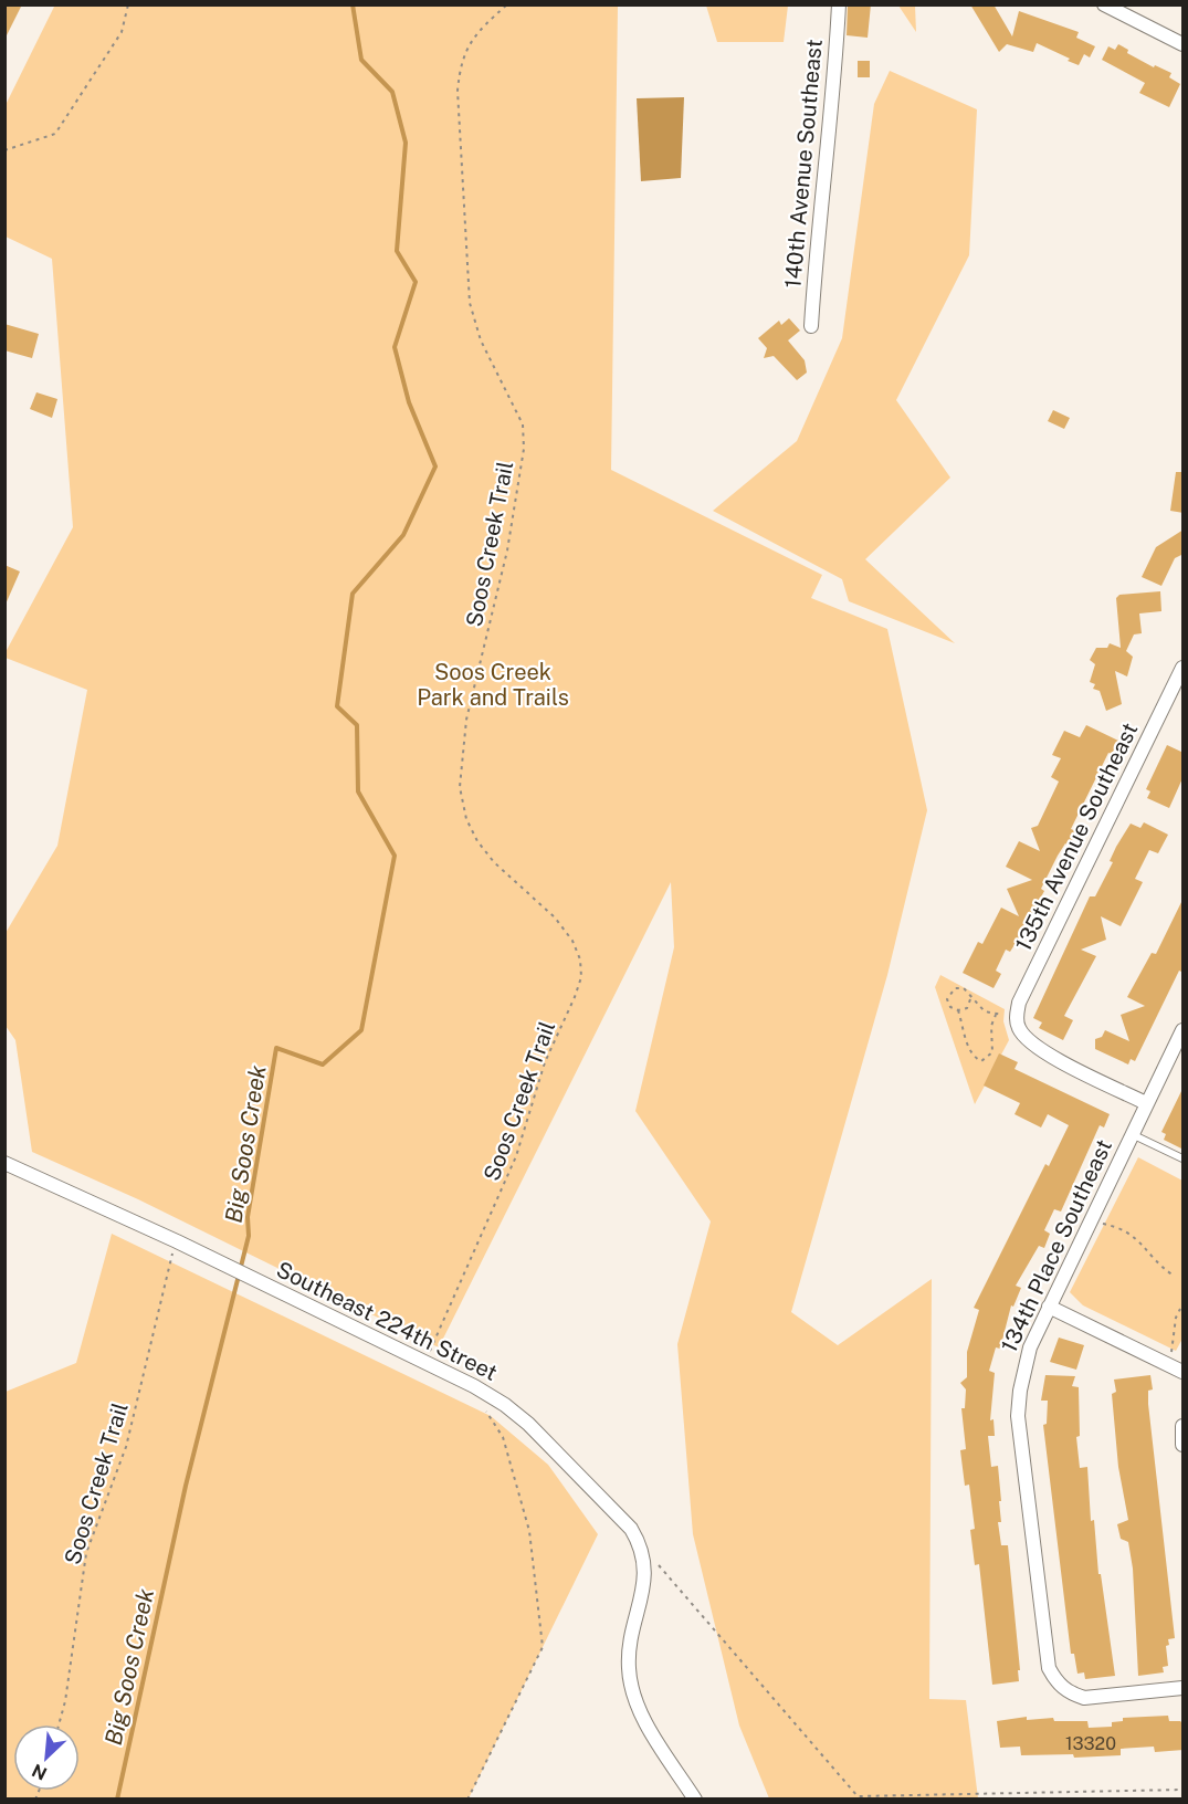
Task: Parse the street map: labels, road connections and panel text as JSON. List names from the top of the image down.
{
  "streets": {
    "street": [
      "140th Avenue Southeast",
      "135th Avenue Southeast",
      "134th Place Southeast",
      "Southeast 224th Street"
    ],
    "path": ["Soos Creek Trail"]
  },
  "crossings": [
    ["Soos Creek Trail", "Southeast 224th Street"]
  ],
  "water": ["Big Soos Creek"],
  "parks": ["Soos Creek Park and Trails"],
  "house_numbers": ["13320"],
  "north": "bottom left"
}
